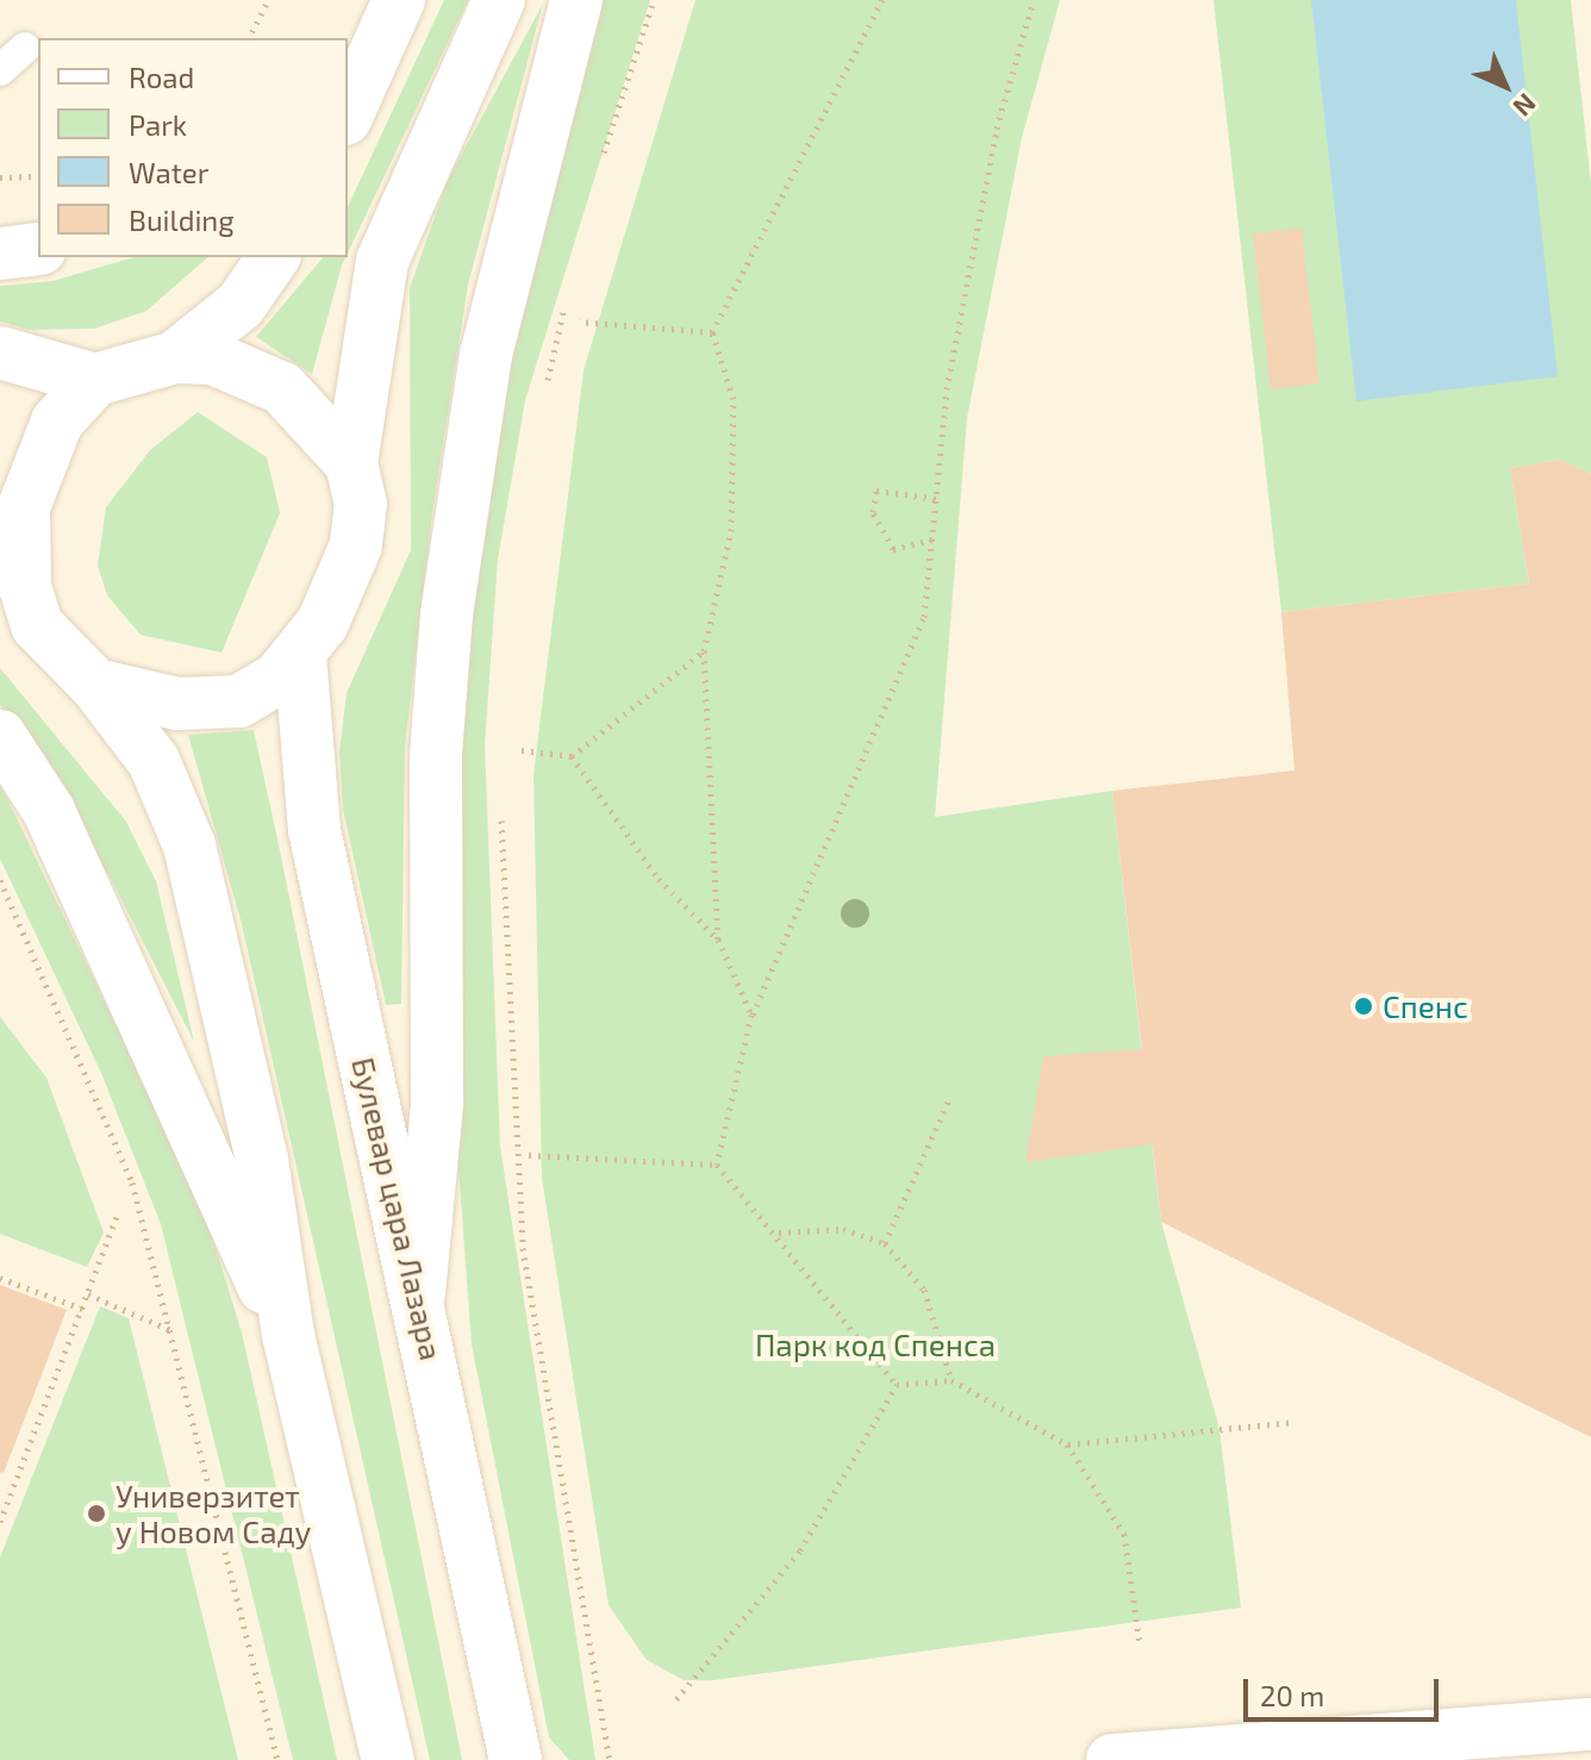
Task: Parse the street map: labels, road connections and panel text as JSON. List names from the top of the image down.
{
  "streets": {
    "main road": ["Булевар цара Лазара"]
  },
  "parks": ["Парк код Спенса"],
  "places": ["Спенс", "Универзитет у Новом Саду"],
  "legend": [
    "Road",
    "Park",
    "Water",
    "Building"
  ],
  "scale_bar": "20 m",
  "north": "bottom right"
}
